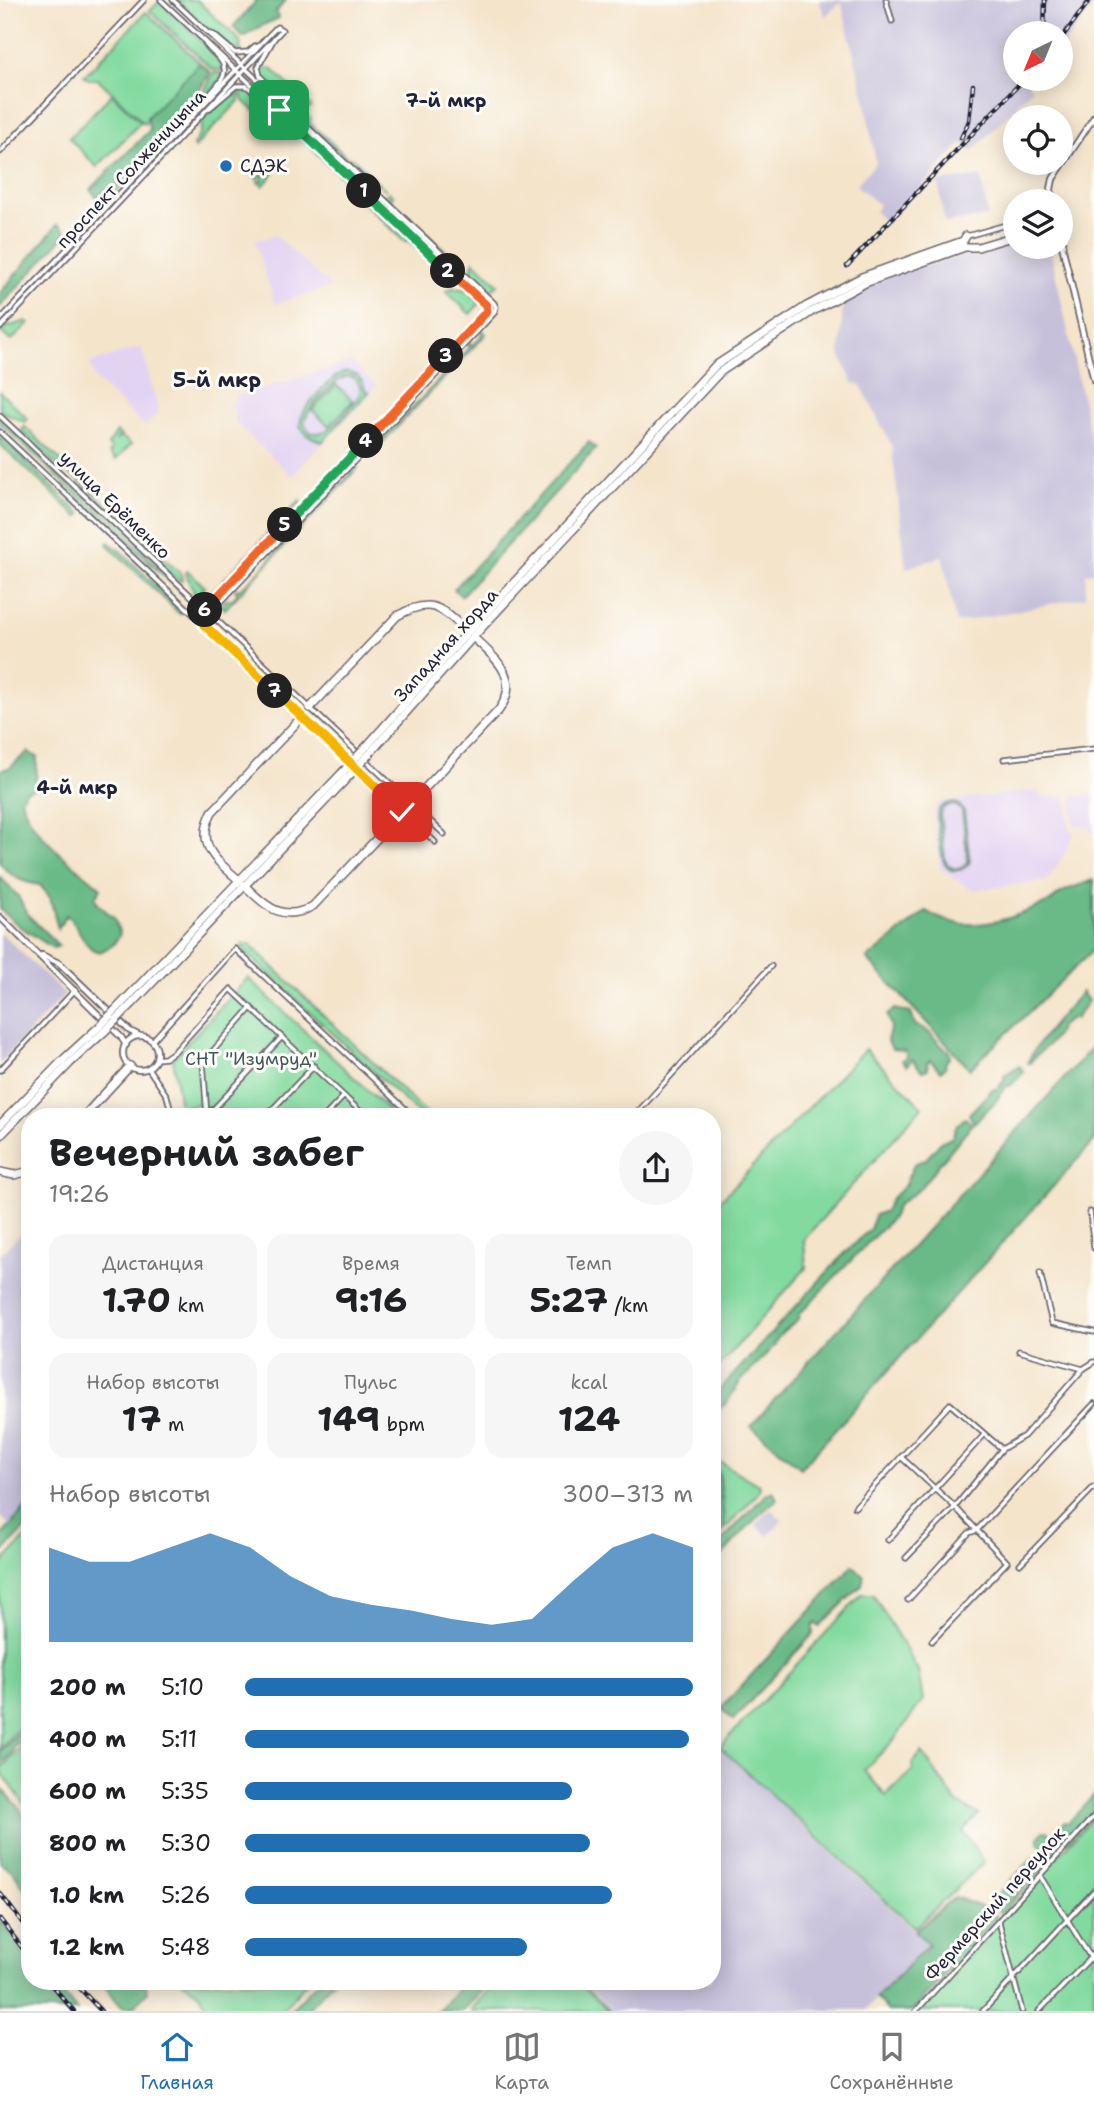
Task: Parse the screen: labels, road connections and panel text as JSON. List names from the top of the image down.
{
  "streets": {
    "highway": ["Западная хорда"],
    "street": ["проспект Солженицына", "улица Ерёменко", "Фермерский переулок"]
  },
  "districts": ["7-й мкр", "5-й мкр", "4-й мкр"],
  "parks": ["СНТ \"Изумруд\""],
  "places": ["СДЭК"],
  "north": "bottom left",
  "page": {
    "pins": [
      "1",
      "2",
      "3",
      "4",
      "5",
      "6",
      "7"
    ],
    "heading": ["Вечерний забег", "19:26"],
    "stats": [
      ["Дистанция", "1.70 km"],
      ["Время", "9:16"],
      ["Темп", "5:27 /km"],
      ["Набор высоты", "17 m"],
      ["Пульс", "149 bpm"],
      ["kcal", "124"]
    ],
    "chart": ["Набор высоты", "300–313 m"],
    "list": [
      {
        "name": "200 m",
        "note": "5:10"
      },
      {
        "name": "400 m",
        "note": "5:11"
      },
      {
        "name": "600 m",
        "note": "5:35"
      },
      {
        "name": "800 m",
        "note": "5:30"
      },
      {
        "name": "1.0 km",
        "note": "5:26"
      },
      {
        "name": "1.2 km",
        "note": "5:48"
      }
    ],
    "tabs": ["Главная", "Карта", "Сохранённые"]
  }
}
